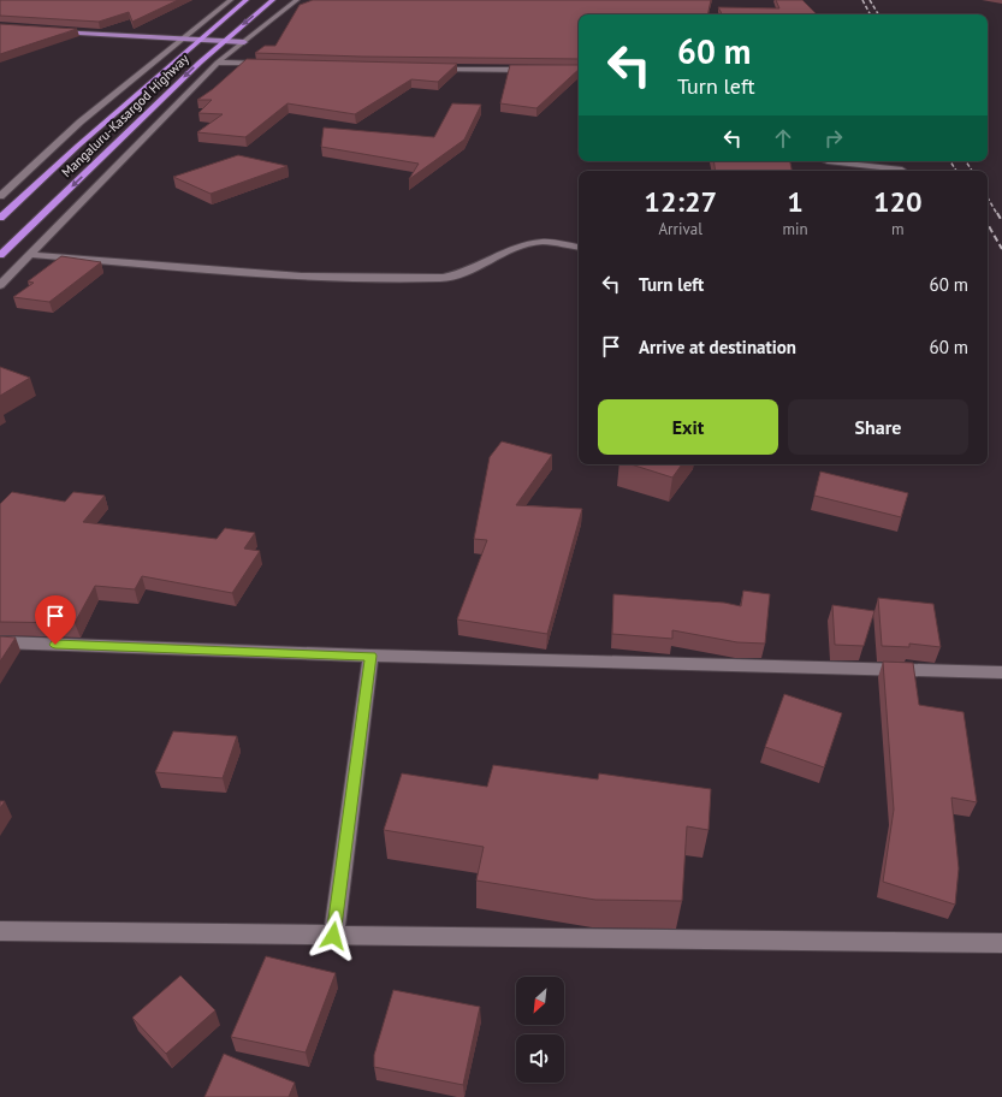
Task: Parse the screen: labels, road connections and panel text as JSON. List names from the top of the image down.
{
  "streets": {
    "highway": ["Mangaluru-Kasargod Highway"]
  },
  "north": "bottom left",
  "page": {
    "turn": ["60 m", "Turn left"],
    "eta": [
      "12:27",
      "Arrival",
      "1",
      "min",
      "120",
      "m"
    ],
    "list": [
      {
        "name": "Turn left",
        "value": "60 m"
      },
      {
        "name": "Arrive at destination",
        "value": "60 m"
      }
    ],
    "buttons": ["Exit", "Share"]
  }
}
